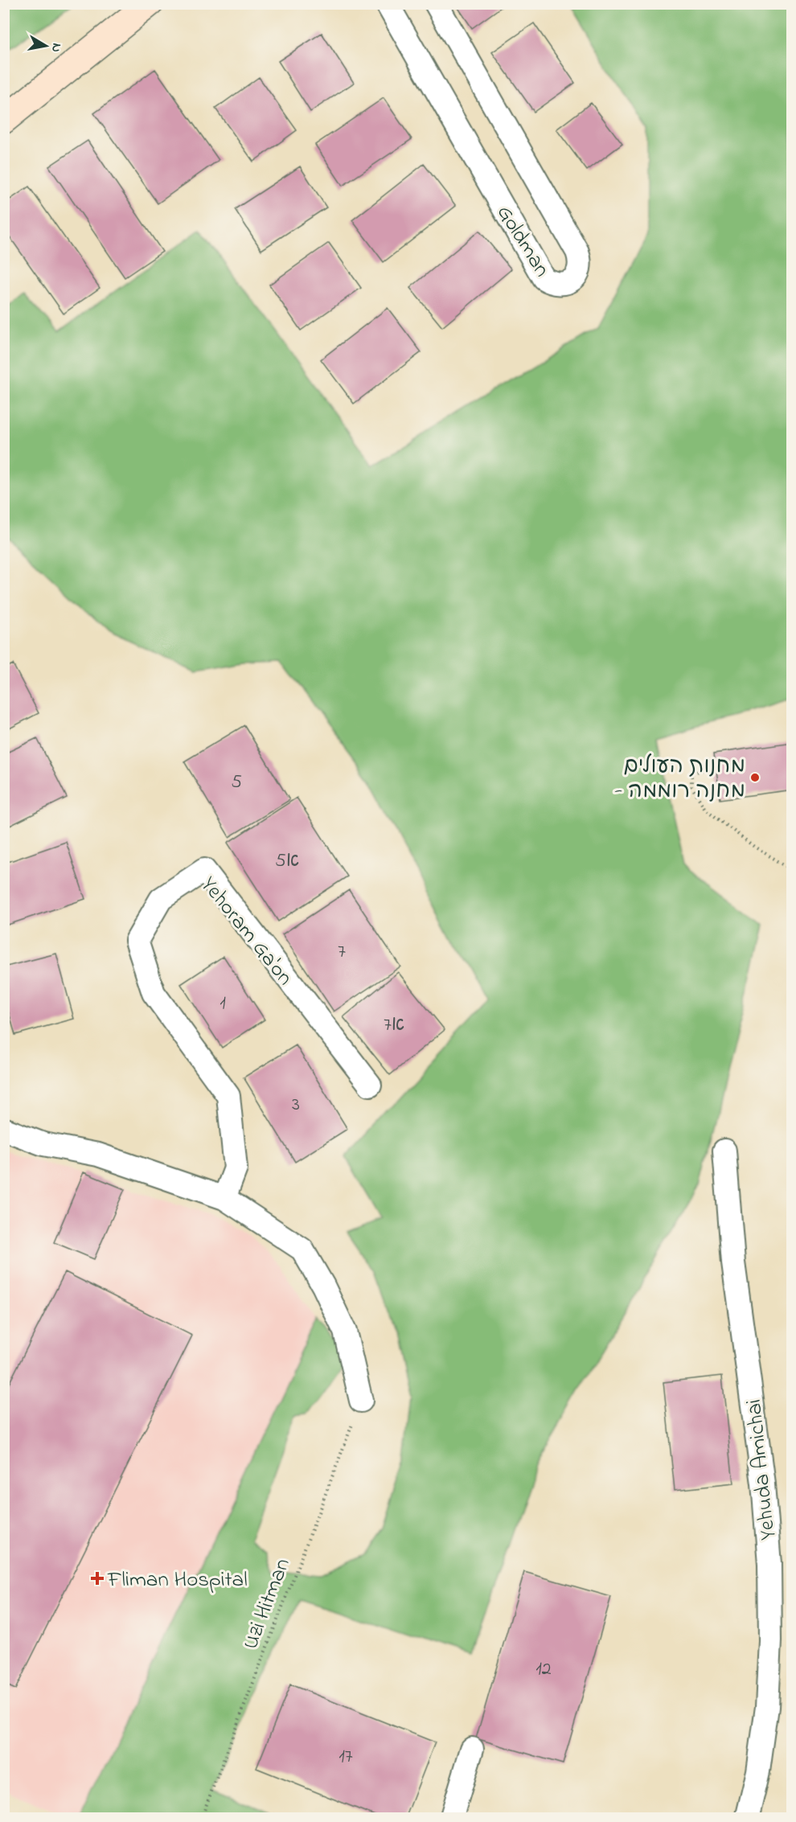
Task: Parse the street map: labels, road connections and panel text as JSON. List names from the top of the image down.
{
  "streets": {
    "street": ["Goldman", "Yehoram Ga'on", "Yehuda Amichai"],
    "path": ["Uzi Hitman"]
  },
  "places": {
    "other": ["מחנות העולים - מחנה רוממה"],
    "health": ["Fliman Hospital"]
  },
  "house_numbers": [
    "5",
    "5א",
    "7",
    "1",
    "7א",
    "3",
    "12",
    "17"
  ],
  "north": "right"
}
